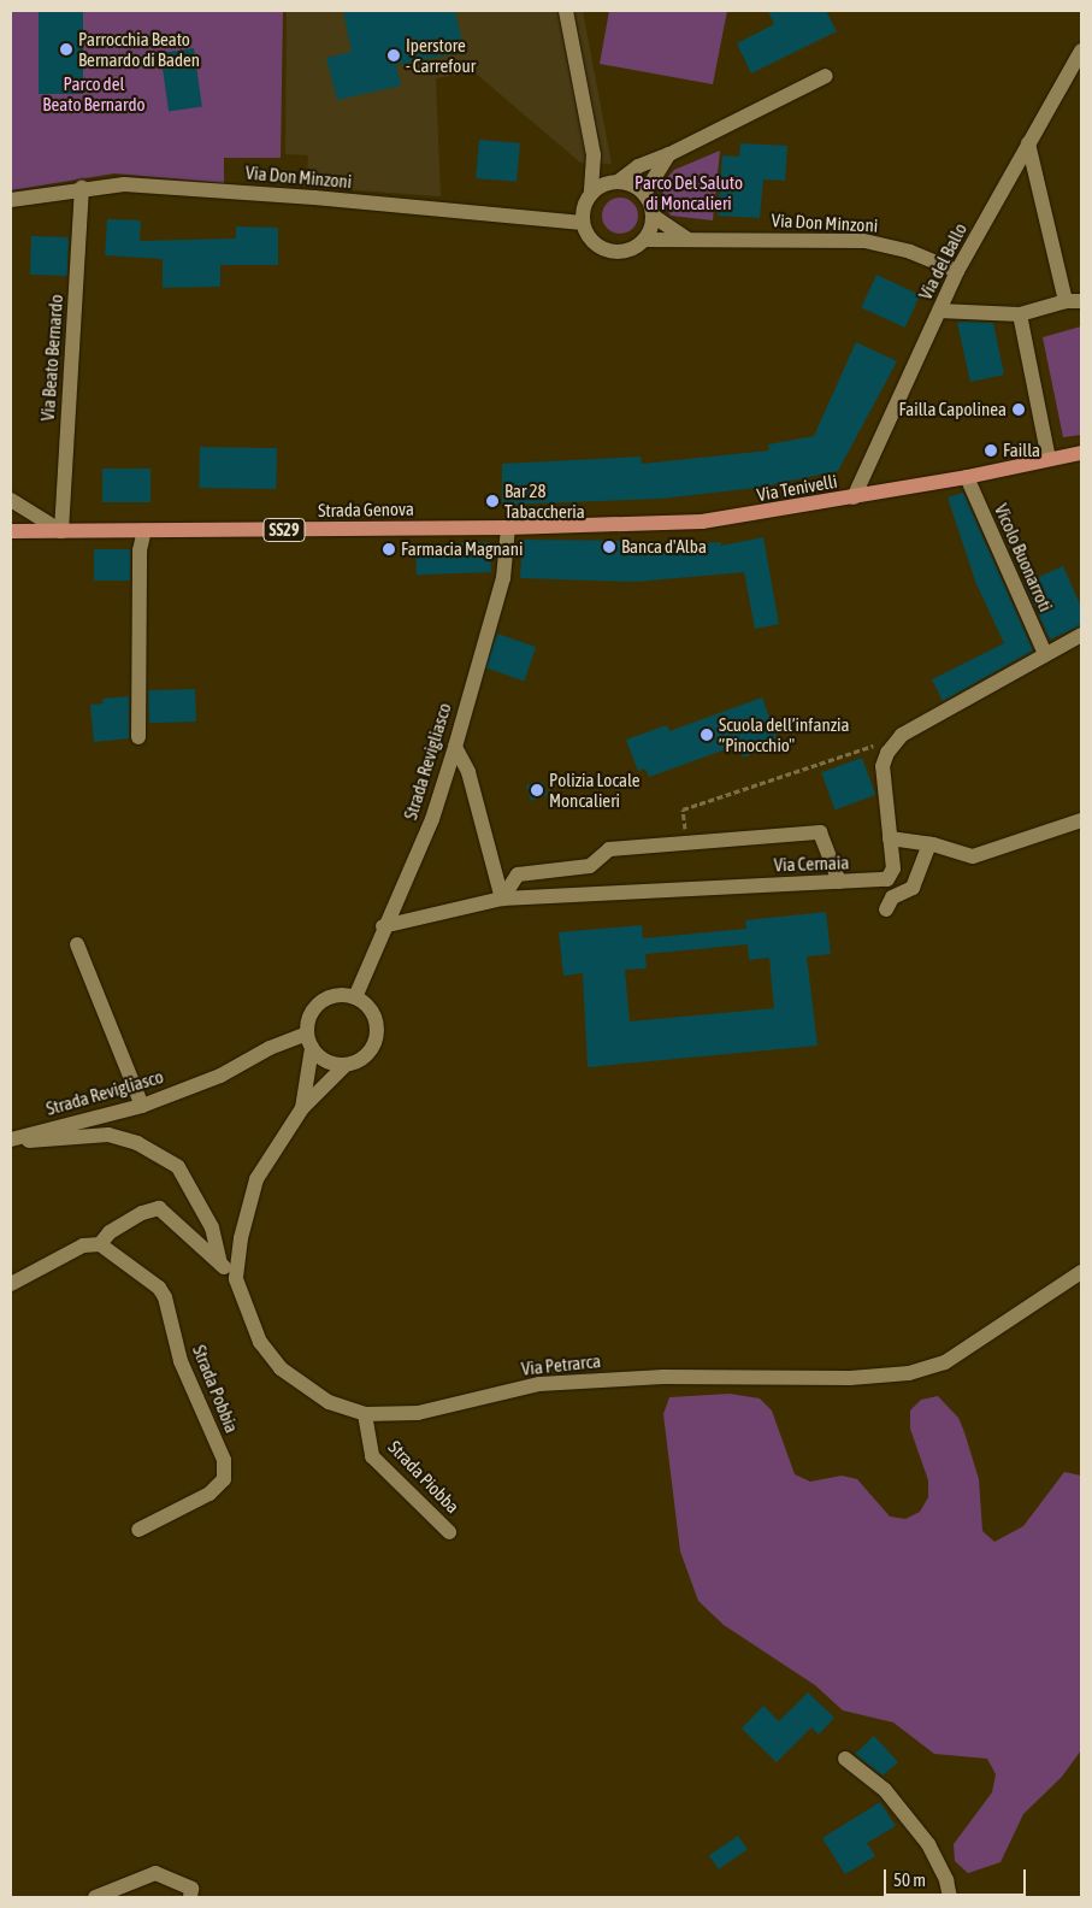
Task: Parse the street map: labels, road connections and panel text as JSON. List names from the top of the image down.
{
  "streets": {
    "main road": ["Via Tenivelli", "Strada Genova", "SS29"],
    "street": [
      "Via Don Minzoni",
      "Via del Ballo",
      "Via Beato Bernardo",
      "Vicolo Buonarroti",
      "Strada Revigliasco",
      "Via Cernaia",
      "Via Petrarca",
      "Strada Pobbia",
      "Strada Piobba"
    ]
  },
  "crossings": [
    ["Via Don Minzoni", "Via del Ballo"],
    ["Via Don Minzoni", "Via Beato Bernardo"],
    ["Via del Ballo", "Via Tenivelli"],
    ["Via Beato Bernardo", "Strada Genova"],
    ["Via Tenivelli", "Strada Genova"],
    ["Via Tenivelli", "Vicolo Buonarroti"],
    ["Via Tenivelli", "Strada Revigliasco"],
    ["Strada Genova", "Strada Revigliasco"],
    ["Strada Revigliasco", "Via Cernaia"],
    ["Strada Revigliasco", "Via Petrarca"],
    ["Via Petrarca", "Strada Piobba"]
  ],
  "parks": ["Parco del Beato Bernardo", "Parco Del Saluto di Moncalieri"],
  "places": [
    "Parrocchia Beato Bernardo di Baden",
    "Iperstore - Carrefour",
    "Failla Capolinea",
    "Failla",
    "Bar 28 Tabaccheria",
    "Banca d'Alba",
    "Farmacia Magnani",
    "Scuola dell’infanzia ”Pinocchio\"",
    "Polizia Locale Moncalieri"
  ],
  "scale_bar": "50 m"
}
